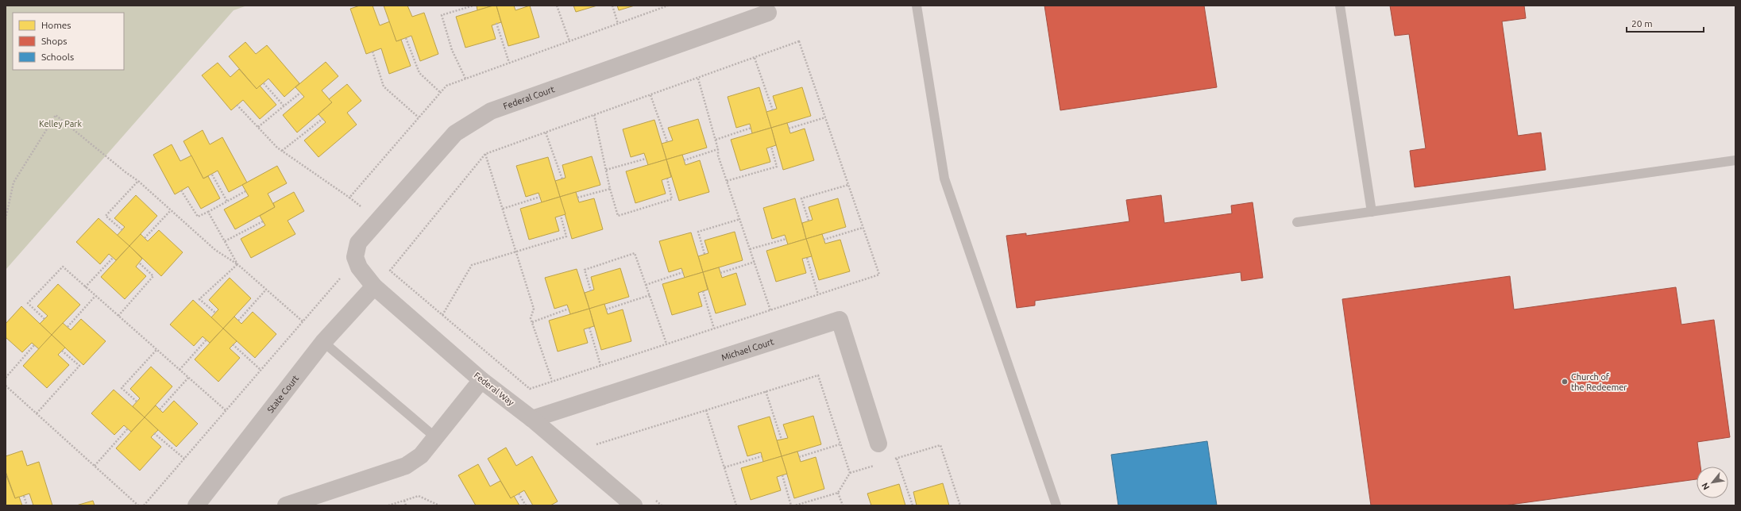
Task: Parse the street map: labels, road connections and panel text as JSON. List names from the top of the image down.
{
  "streets": {
    "street": [
      "Federal Court",
      "Michael Court",
      "Federal Way",
      "State Court"
    ]
  },
  "crossings": [
    ["Federal Court", "Federal Way"],
    ["Michael Court", "Federal Way"],
    ["Federal Way", "State Court"]
  ],
  "parks": ["Kelley Park"],
  "places": ["Church of the Redeemer"],
  "legend": ["Homes", "Shops", "Schools"],
  "scale_bar": "20 m",
  "north": "bottom left"
}
